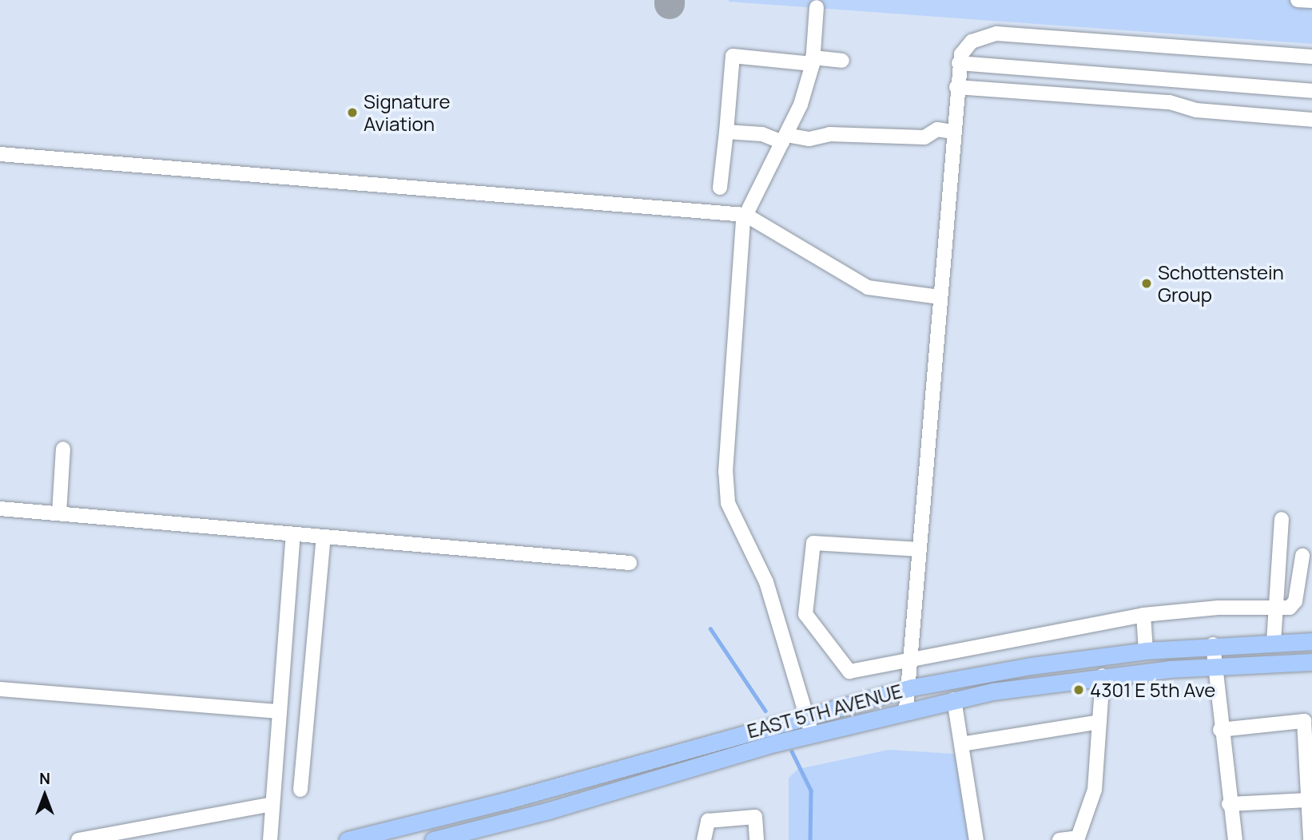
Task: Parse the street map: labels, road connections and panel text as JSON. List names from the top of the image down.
{
  "streets": {
    "main road": ["EAST 5TH AVENUE"]
  },
  "places": ["Signature Aviation", "Schottenstein Group", "4301 E 5th Ave"],
  "north": "top"
}
